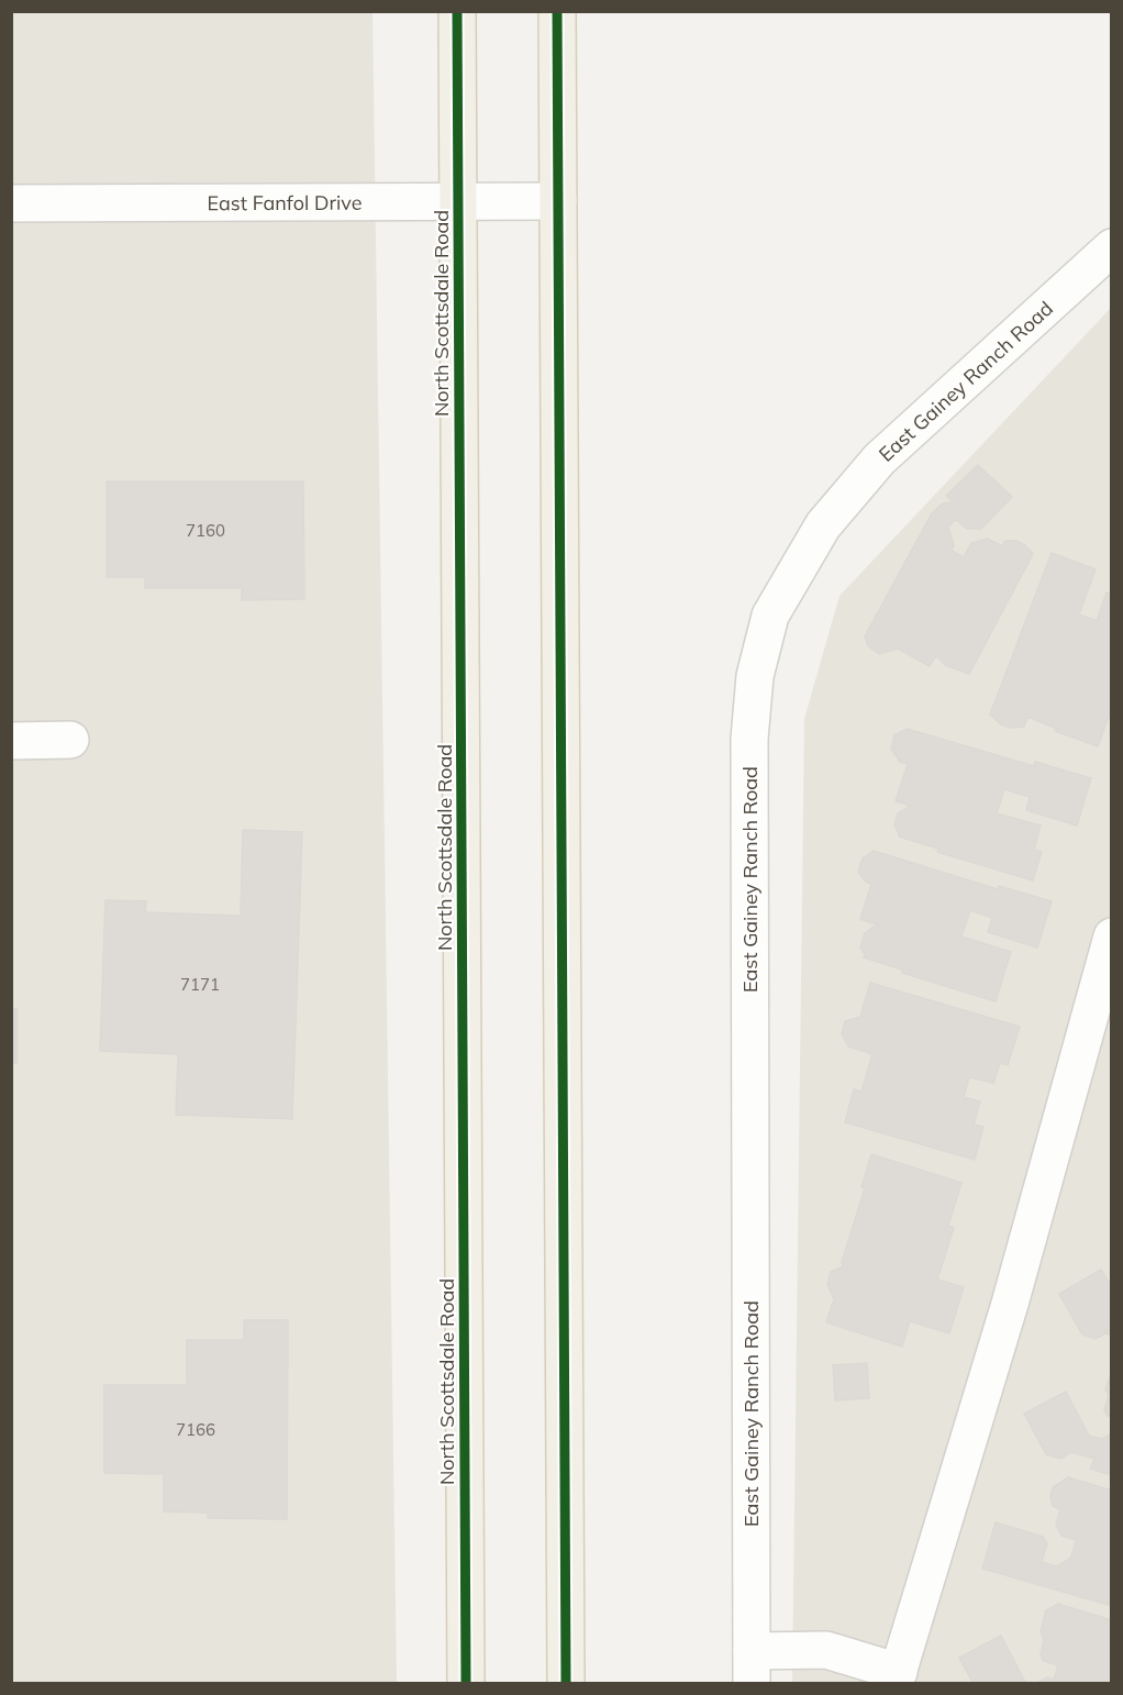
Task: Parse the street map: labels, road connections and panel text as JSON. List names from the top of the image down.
{
  "streets": {
    "main road": ["North Scottsdale Road"],
    "street": ["East Fanfol Drive", "East Gainey Ranch Road"]
  },
  "crossings": [
    ["East Fanfol Drive", "North Scottsdale Road"]
  ],
  "house_numbers": ["7160", "7171", "7166"]
}
